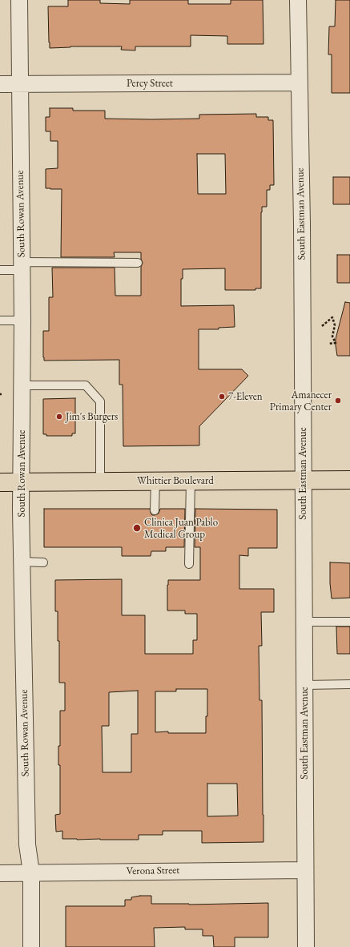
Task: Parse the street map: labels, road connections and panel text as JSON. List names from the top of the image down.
{
  "streets": {
    "main road": ["Whittier Boulevard"],
    "street": [
      "Percy Street",
      "South Rowan Avenue",
      "South Eastman Avenue",
      "Verona Street"
    ]
  },
  "crossings": [
    ["Percy Street", "South Rowan Avenue"],
    ["Percy Street", "South Eastman Avenue"],
    ["South Rowan Avenue", "Whittier Boulevard"],
    ["South Rowan Avenue", "Verona Street"],
    ["South Eastman Avenue", "Whittier Boulevard"],
    ["South Eastman Avenue", "Verona Street"]
  ],
  "places": [
    "7-Eleven",
    "Amanecer Primary Center",
    "Jim's Burgers",
    "Clinica Juan Pablo Medical Group"
  ]
}
